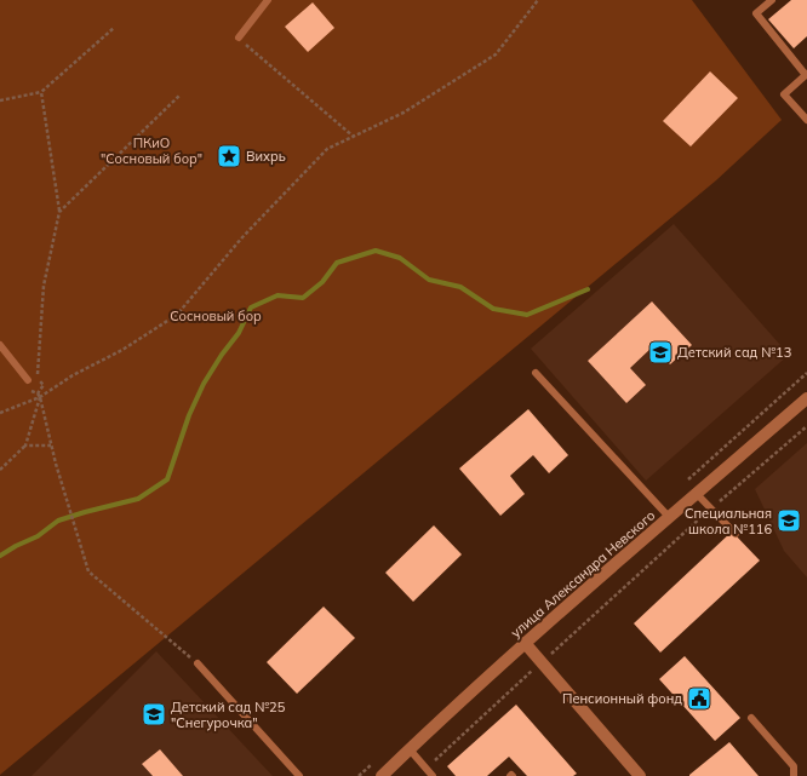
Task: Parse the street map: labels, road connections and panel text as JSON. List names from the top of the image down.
{
  "streets": {
    "street": ["улица Александра Невского"]
  },
  "parks": ["ПКиО \"Сосновый бор\"", "Сосновый бор"],
  "places": {
    "place": ["Вихрь"],
    "school or university": ["Детский сад №13", "Специальная школа №116", "Детский сад №25 \"Снегурочка\""],
    "public building": ["Пенсионный фонд"]
  }
}
